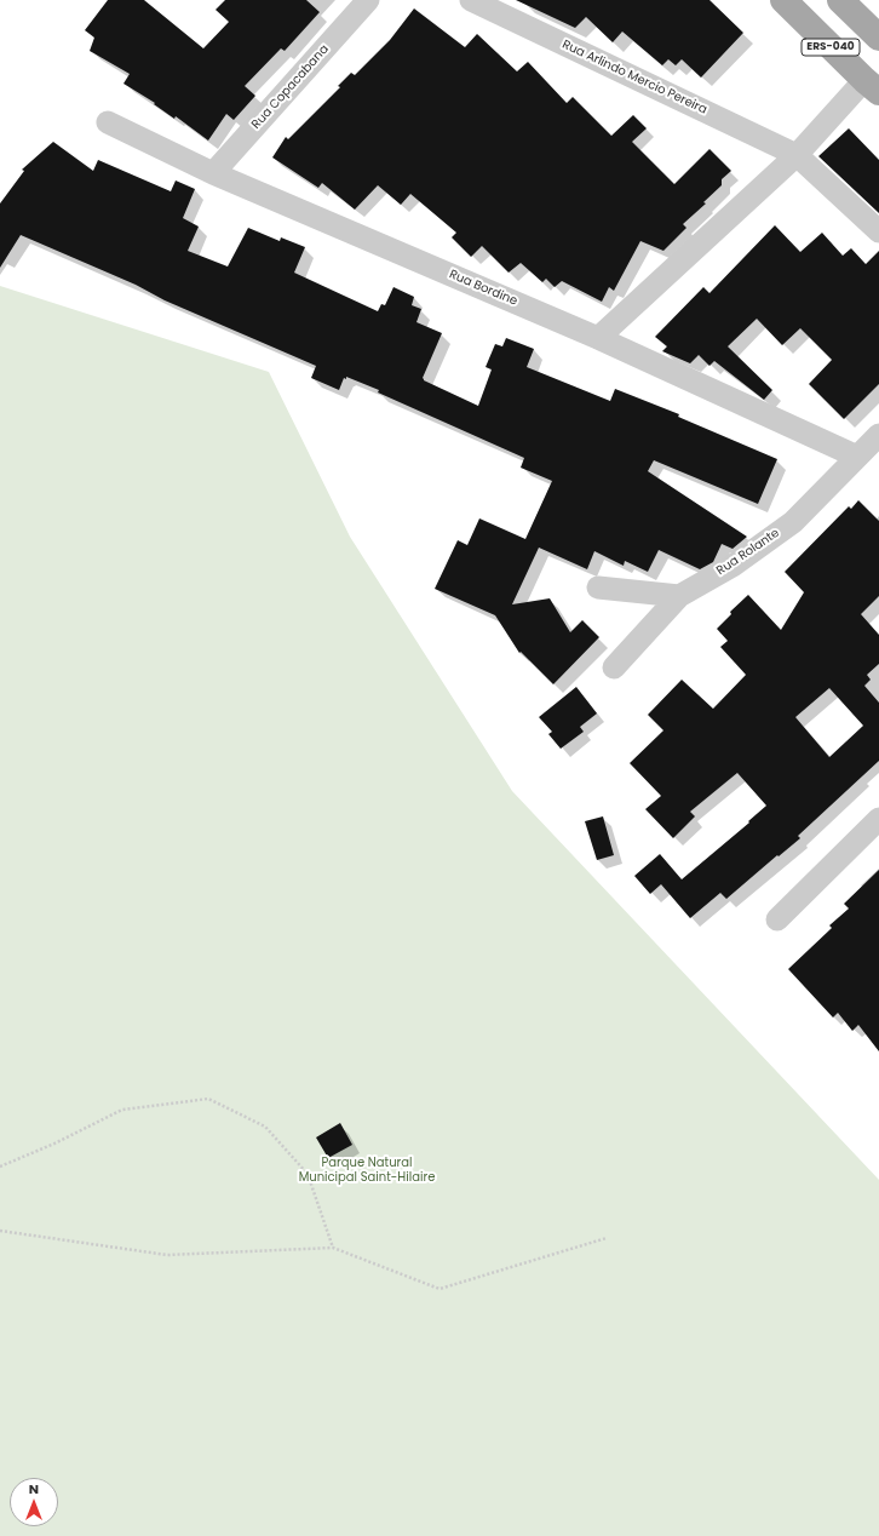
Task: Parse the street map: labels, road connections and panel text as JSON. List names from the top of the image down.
{
  "streets": {
    "main road": ["ERS-040"],
    "street": [
      "Rua Arlindo Mercio Pereira",
      "Rua Copacabana",
      "Rua Bordine",
      "Rua Rolante"
    ]
  },
  "crossings": [
    ["Rua Copacabana", "Rua Bordine"],
    ["Rua Bordine", "Rua Rolante"]
  ],
  "parks": ["Parque Natural Municipal Saint-Hilaire"],
  "north": "top"
}
